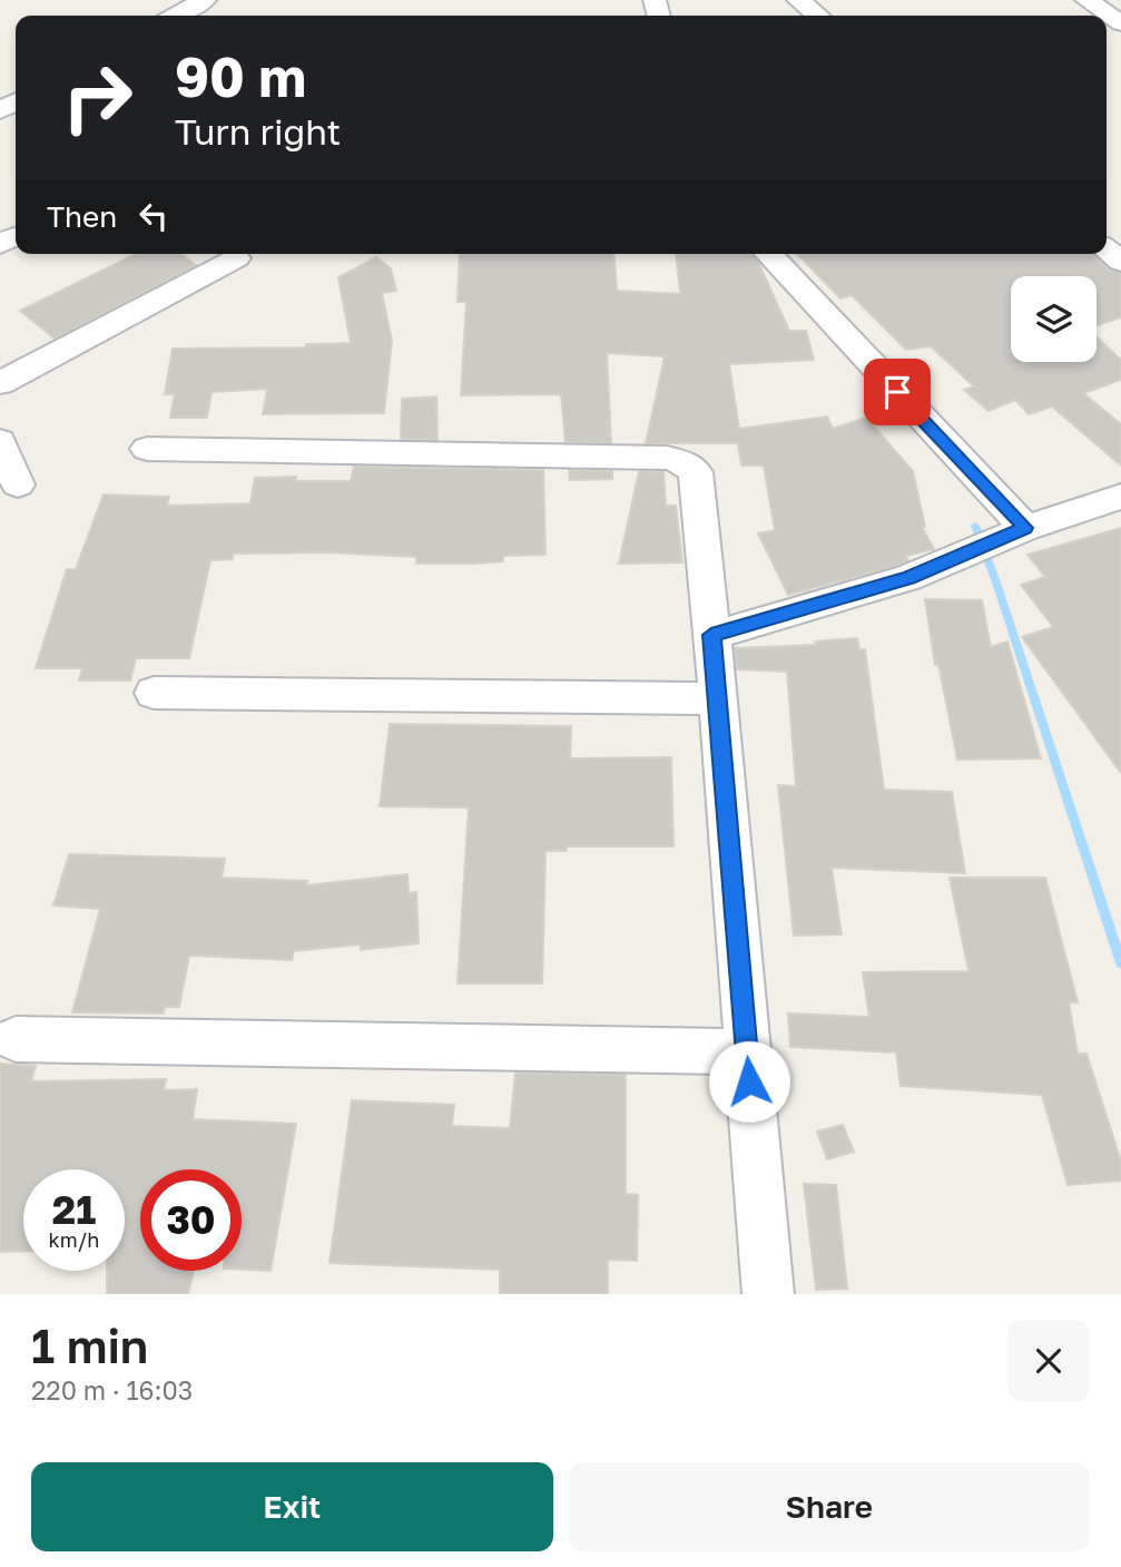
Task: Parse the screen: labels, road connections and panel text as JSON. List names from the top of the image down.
{
  "page": {
    "turn": ["90 m", "Turn right"],
    "then": "Then",
    "speed": "21 km/h",
    "limit": "30",
    "heading": ["1 min", "220 m · 16:03"],
    "buttons": ["Exit", "Share"]
  }
}
